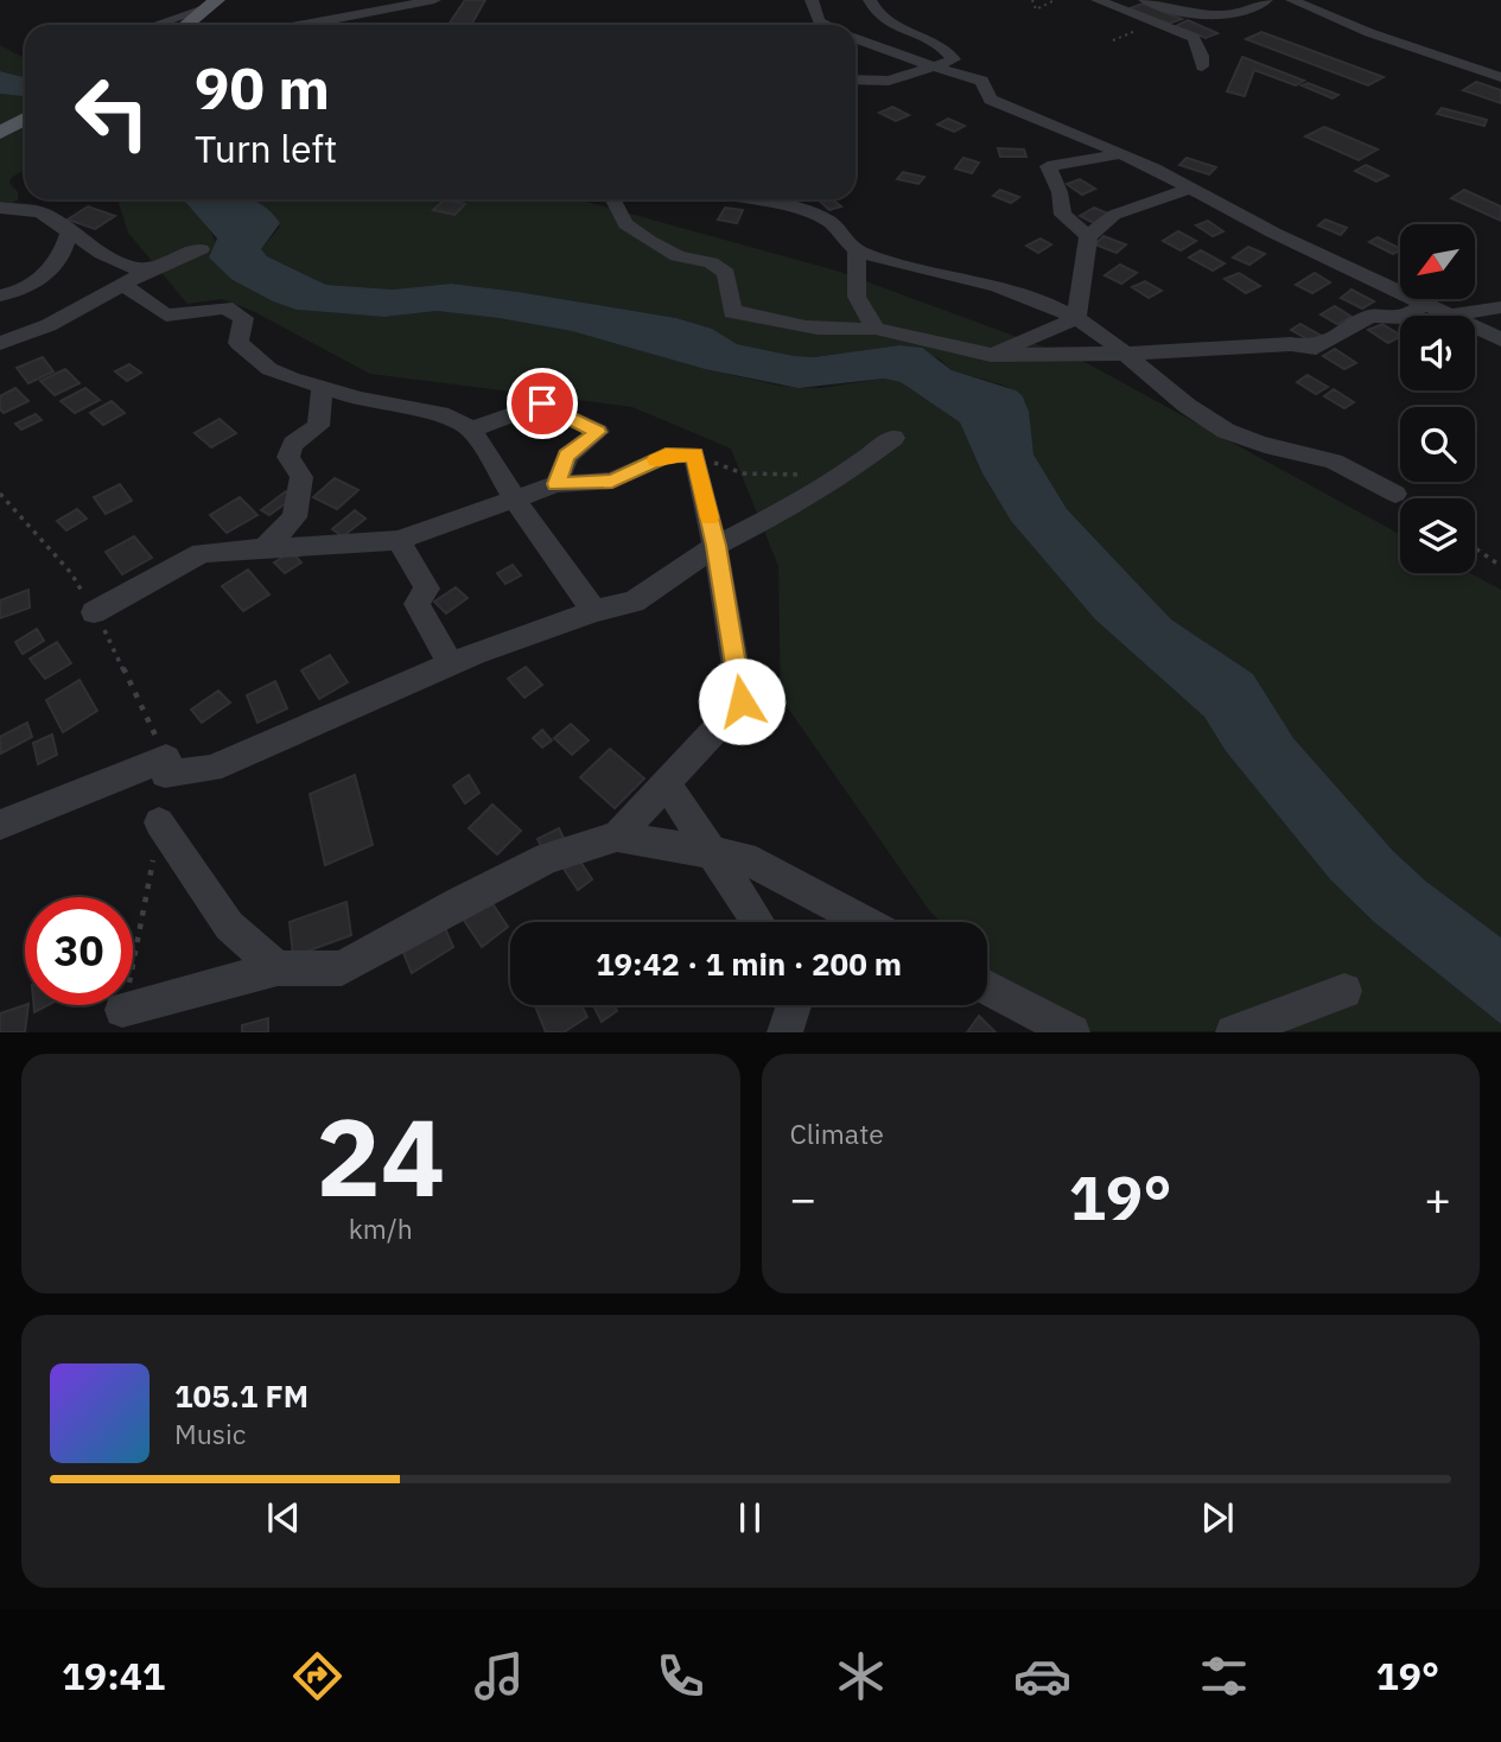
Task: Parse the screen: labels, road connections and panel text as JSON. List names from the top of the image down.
{
  "north": "bottom left",
  "page": {
    "turn": ["90 m", "Turn left"],
    "limit": "30",
    "trip": "19:42 · 1 min · 200 m",
    "tile": [
      ["24", "km/h"],
      "Climate"
    ],
    "heat": ["−", "19°", "+"],
    "song": ["105.1 FM", "Music"],
    "tabs": ["19:41", "19°"]
  }
}
